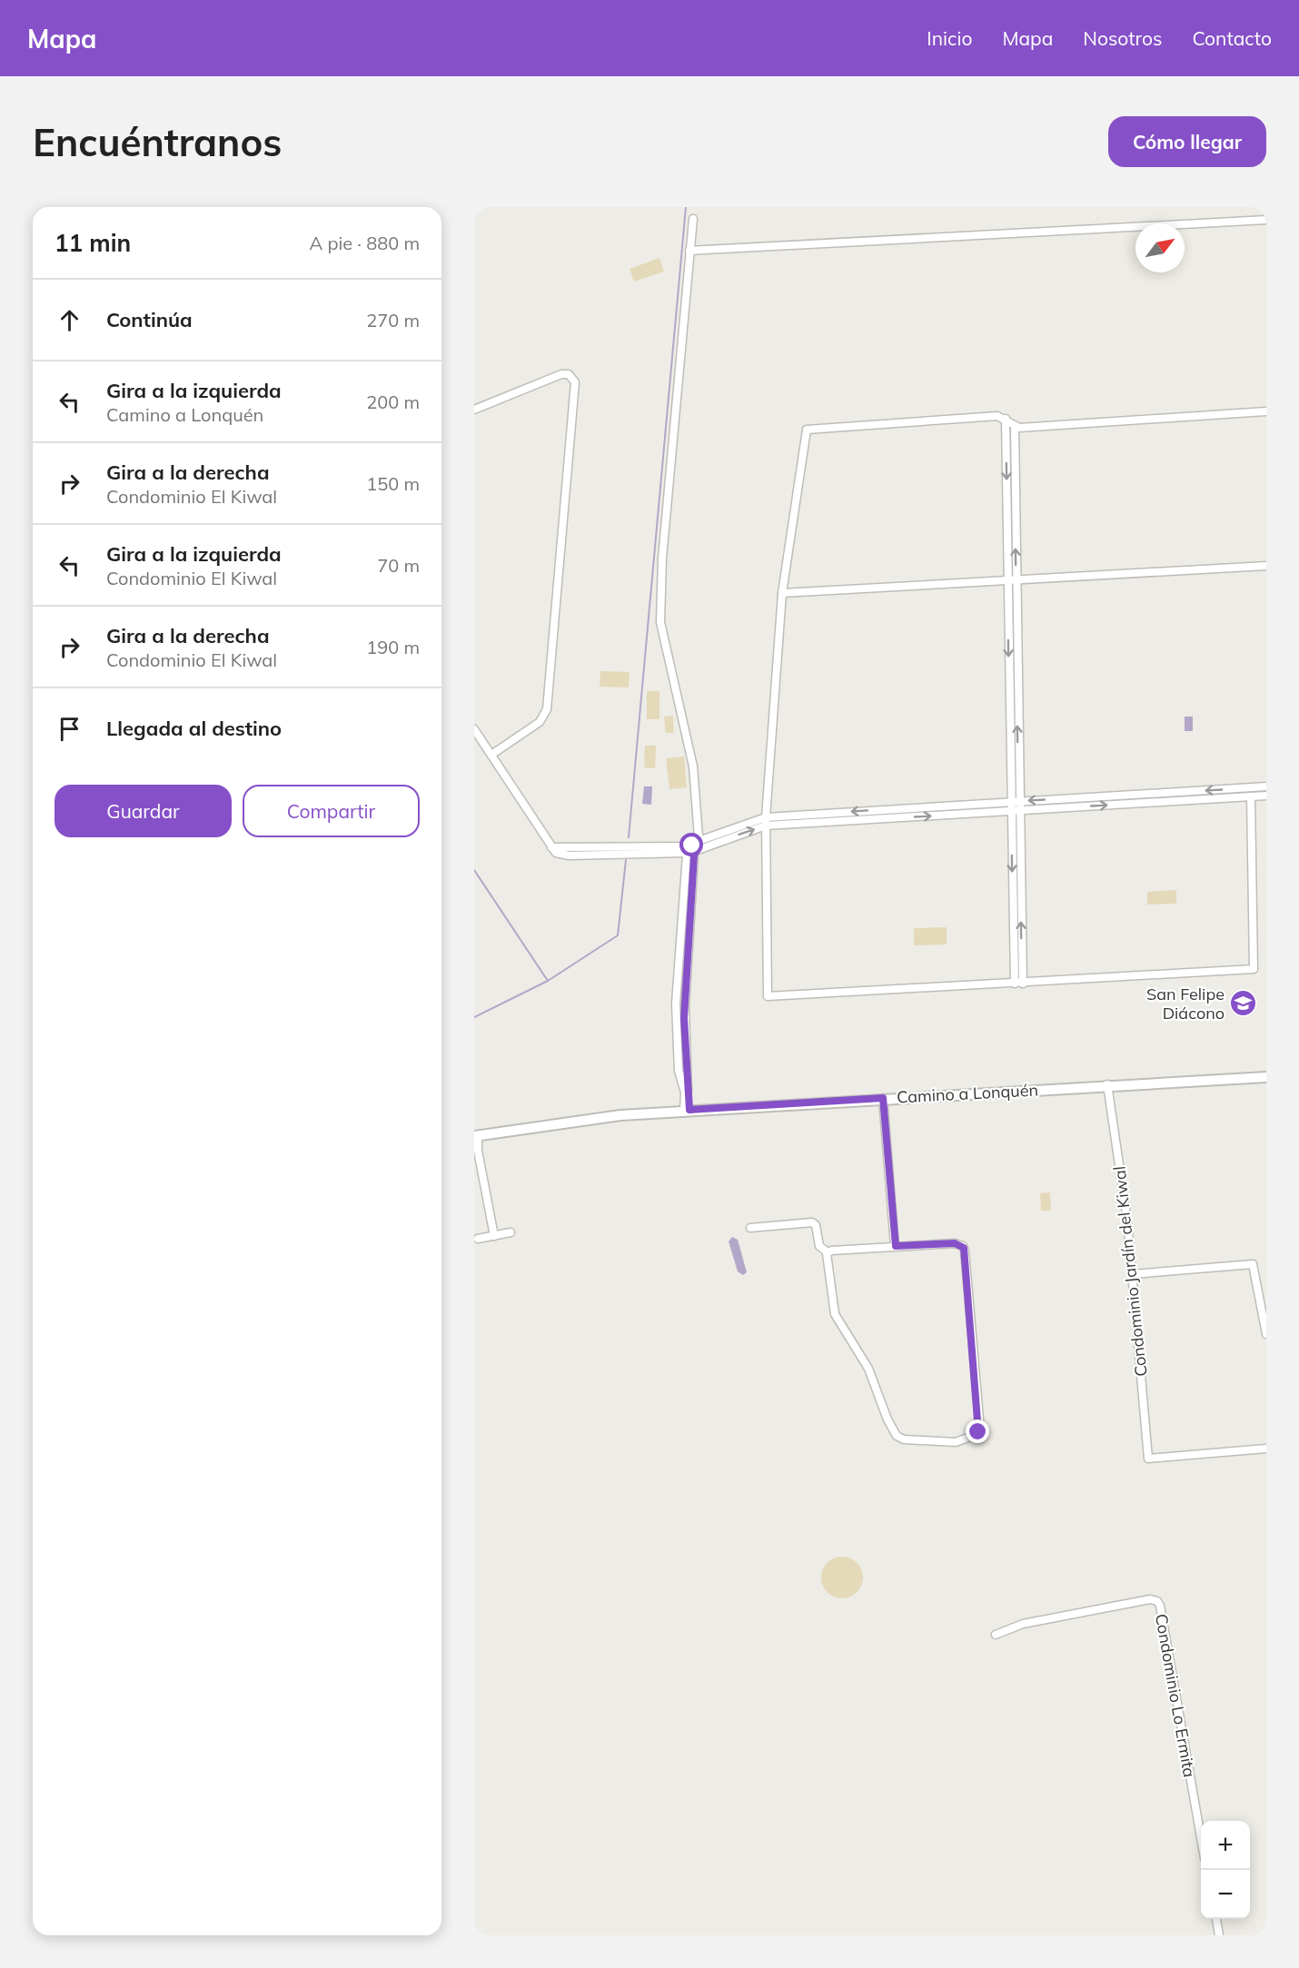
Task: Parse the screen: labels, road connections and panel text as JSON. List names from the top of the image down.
{
  "streets": {
    "main road": ["Camino a Lonquén"],
    "street": ["Condominio Jardín del Kiwal", "Condominio Lo Ermita"]
  },
  "crossings": [
    ["Camino a Lonquén", "Condominio Jardín del Kiwal"]
  ],
  "places": {
    "school or university": ["San Felipe Diácono"]
  },
  "north": "top right",
  "page": {
    "header": "Mapa",
    "nav": [
      "Inicio",
      "Mapa",
      "Nosotros",
      "Contacto"
    ],
    "buttons": [
      "Cómo llegar",
      ["Guardar", "Compartir"]
    ],
    "title": "Encuéntranos",
    "heading": ["11 min", "A pie · 880 m"],
    "list": [
      ["Continúa", "270 m"],
      ["Gira a la izquierda", "Camino a Lonquén", "200 m"],
      ["Gira a la derecha", "Condominio El Kiwal", "150 m"],
      ["Gira a la izquierda", "Condominio El Kiwal", "70 m"],
      ["Gira a la derecha", "Condominio El Kiwal", "190 m"],
      "Llegada al destino"
    ],
    "map_buttons": ["+", "−"]
  }
}
